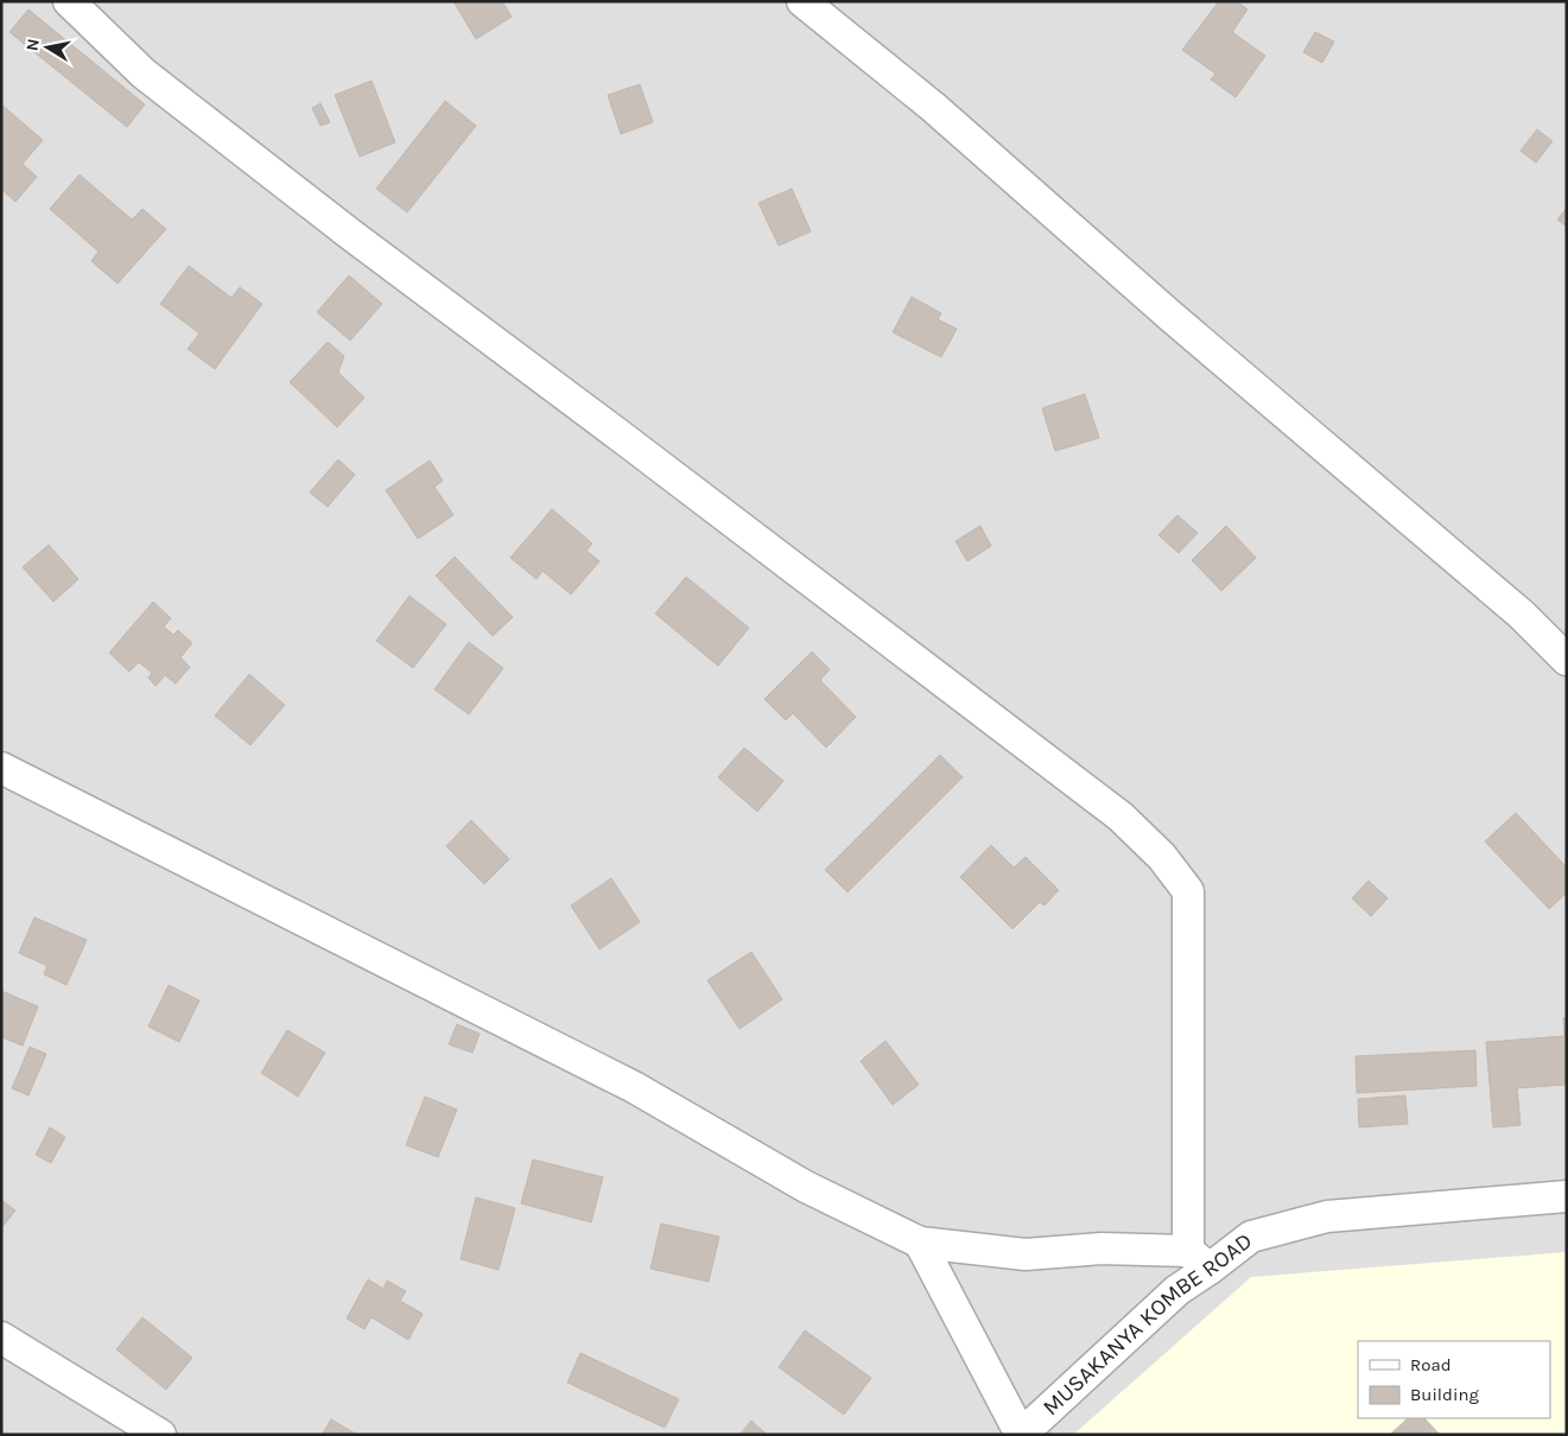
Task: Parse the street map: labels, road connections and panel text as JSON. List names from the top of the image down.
{
  "streets": {
    "street": ["MUSAKANYA KOMBE ROAD"]
  },
  "legend": ["Road", "Building"],
  "north": "left"
}
